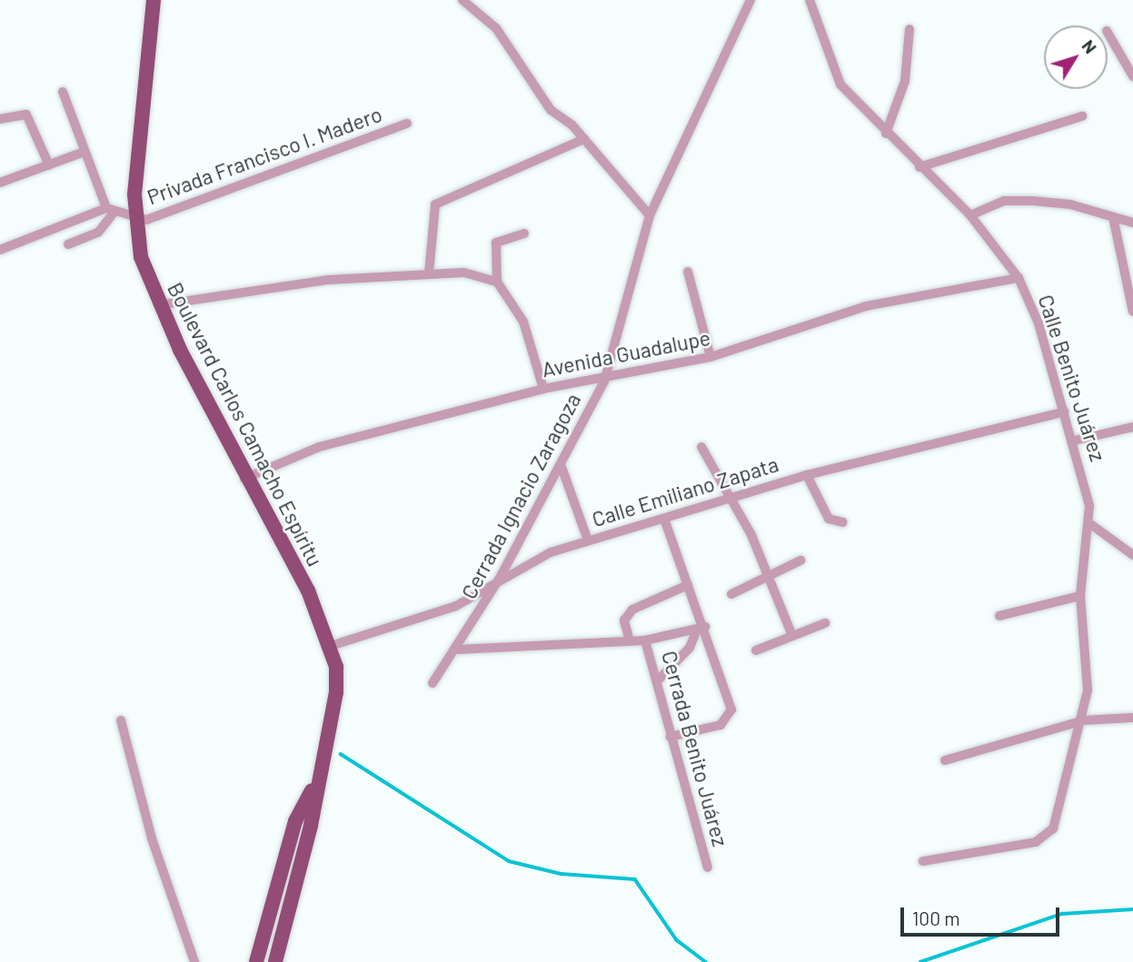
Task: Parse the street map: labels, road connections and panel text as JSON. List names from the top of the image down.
{
  "streets": {
    "main road": ["Boulevard Carlos Camacho Espíritu"],
    "street": [
      "Privada Francisco I. Madero",
      "Avenida Guadalupe",
      "Calle Benito Juárez",
      "Calle Emiliano Zapata",
      "Cerrada Ignacio Zaragoza",
      "Cerrada Benito Juárez"
    ]
  },
  "crossings": [
    ["Privada Francisco I. Madero", "Boulevard Carlos Camacho Espíritu"],
    ["Avenida Guadalupe", "Calle Benito Juárez"],
    ["Avenida Guadalupe", "Boulevard Carlos Camacho Espíritu"],
    ["Avenida Guadalupe", "Cerrada Ignacio Zaragoza"],
    ["Calle Benito Juárez", "Calle Emiliano Zapata"],
    ["Boulevard Carlos Camacho Espíritu", "Calle Emiliano Zapata"],
    ["Calle Emiliano Zapata", "Cerrada Ignacio Zaragoza"]
  ],
  "scale_bar": "100 m",
  "north": "top right"
}
